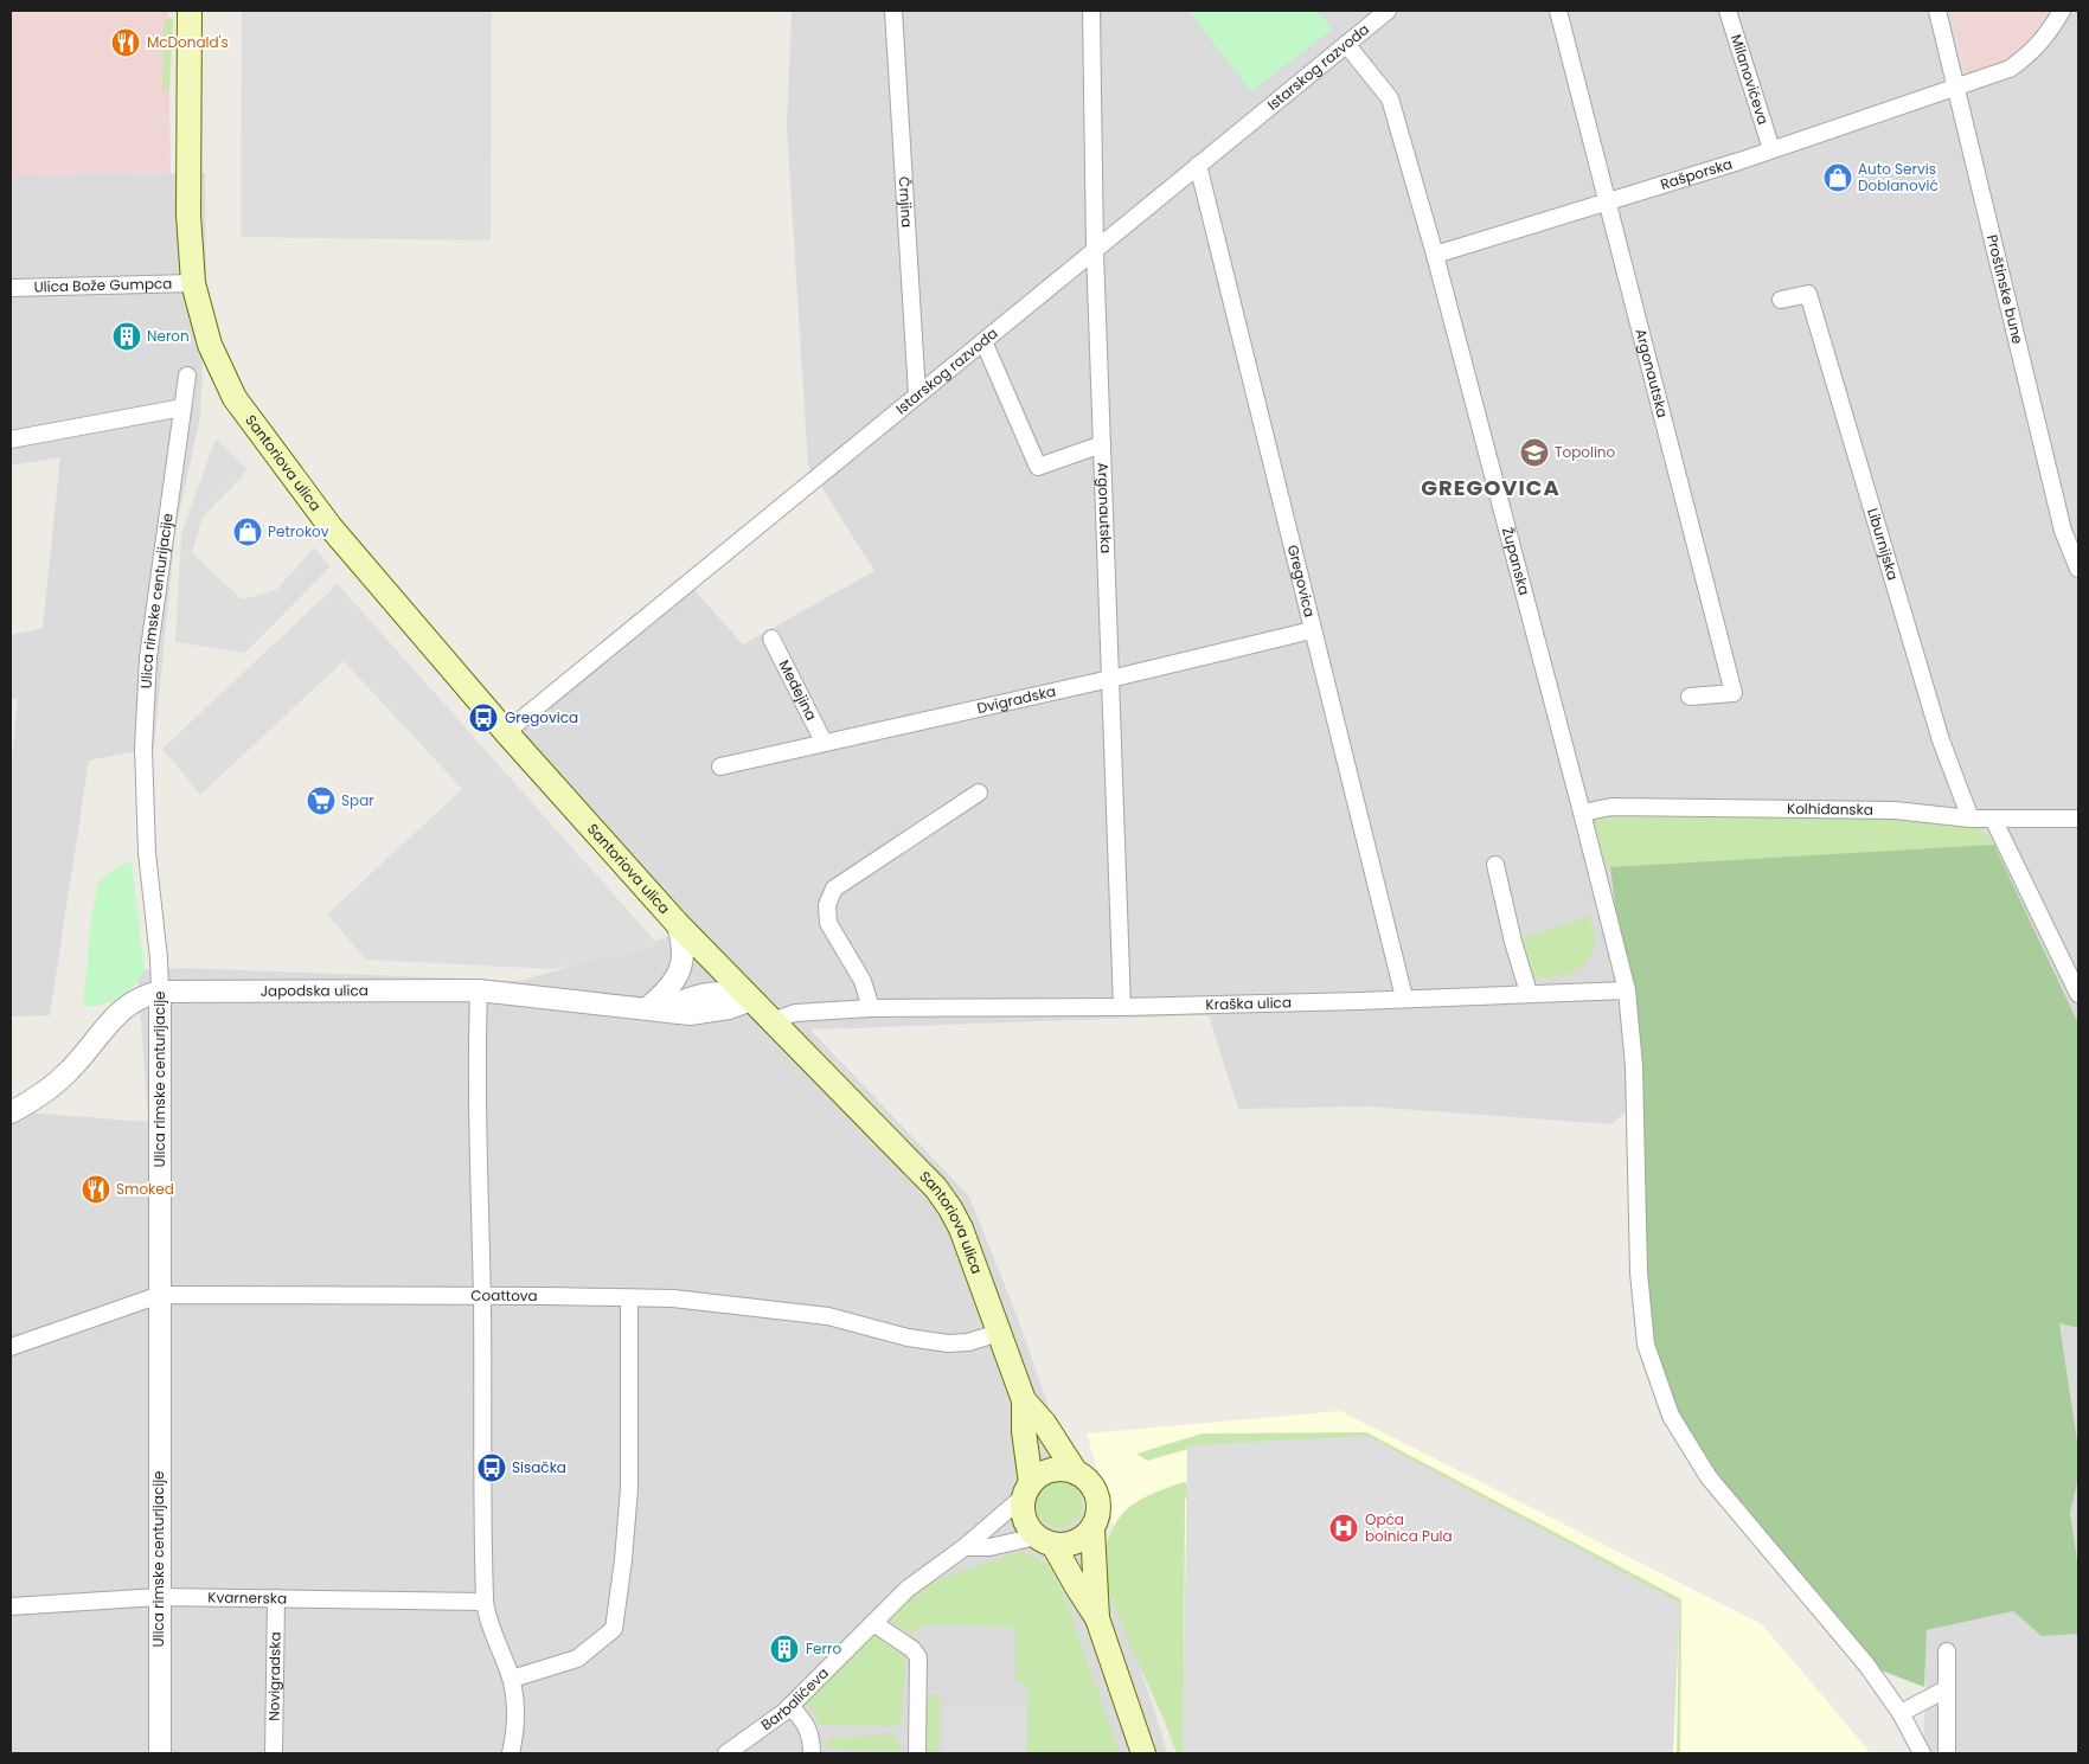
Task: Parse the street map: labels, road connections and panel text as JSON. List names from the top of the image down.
{
  "streets": {
    "main road": ["Santoriova ulica"],
    "street": [
      "Istarskog razvoda",
      "Milanovićeva",
      "Rašporska",
      "Črnjina",
      "Ulica Bože Gumpca",
      "Proštinske bune",
      "Argonautska",
      "Liburnijska",
      "Županska",
      "Gregovica",
      "Ulica rimske centurijacije",
      "Medejina",
      "Dvigradska",
      "Kolhiđanska",
      "Japodska ulica",
      "Kraška ulica",
      "Coattova",
      "Kvarnerska",
      "Novigradska",
      "Barbalićeva"
    ]
  },
  "crossings": [
    ["Istarskog razvoda", "Črnjina"],
    ["Istarskog razvoda", "Argonautska"],
    ["Istarskog razvoda", "Santoriova ulica"],
    ["Istarskog razvoda", "Županska"],
    ["Istarskog razvoda", "Gregovica"],
    ["Milanovićeva", "Rašporska"],
    ["Rašporska", "Proštinske bune"],
    ["Rašporska", "Argonautska"],
    ["Rašporska", "Županska"],
    ["Ulica Bože Gumpca", "Santoriova ulica"],
    ["Argonautska", "Dvigradska"],
    ["Argonautska", "Kraška ulica"],
    ["Santoriova ulica", "Kraška ulica"],
    ["Santoriova ulica", "Coattova"],
    ["Santoriova ulica", "Barbalićeva"],
    ["Liburnijska", "Kolhiđanska"],
    ["Županska", "Kolhiđanska"],
    ["Županska", "Kraška ulica"],
    ["Gregovica", "Dvigradska"],
    ["Gregovica", "Kraška ulica"],
    ["Ulica rimske centurijacije", "Japodska ulica"],
    ["Ulica rimske centurijacije", "Coattova"],
    ["Ulica rimske centurijacije", "Kvarnerska"],
    ["Medejina", "Dvigradska"],
    ["Kvarnerska", "Novigradska"]
  ],
  "districts": ["GREGOVICA"],
  "places": {
    "restaurant": ["McDonald's", "Smoked"],
    "shop": ["Auto Servis Doblanović", "Petrokov"],
    "building": ["Neron", "Ferro"],
    "school or university": ["Topolino"],
    "bus stop": ["Gregovica", "Sisačka"],
    "supermarket": ["Spar"],
    "hospital": ["Opća bolnica Pula"]
  }
}
